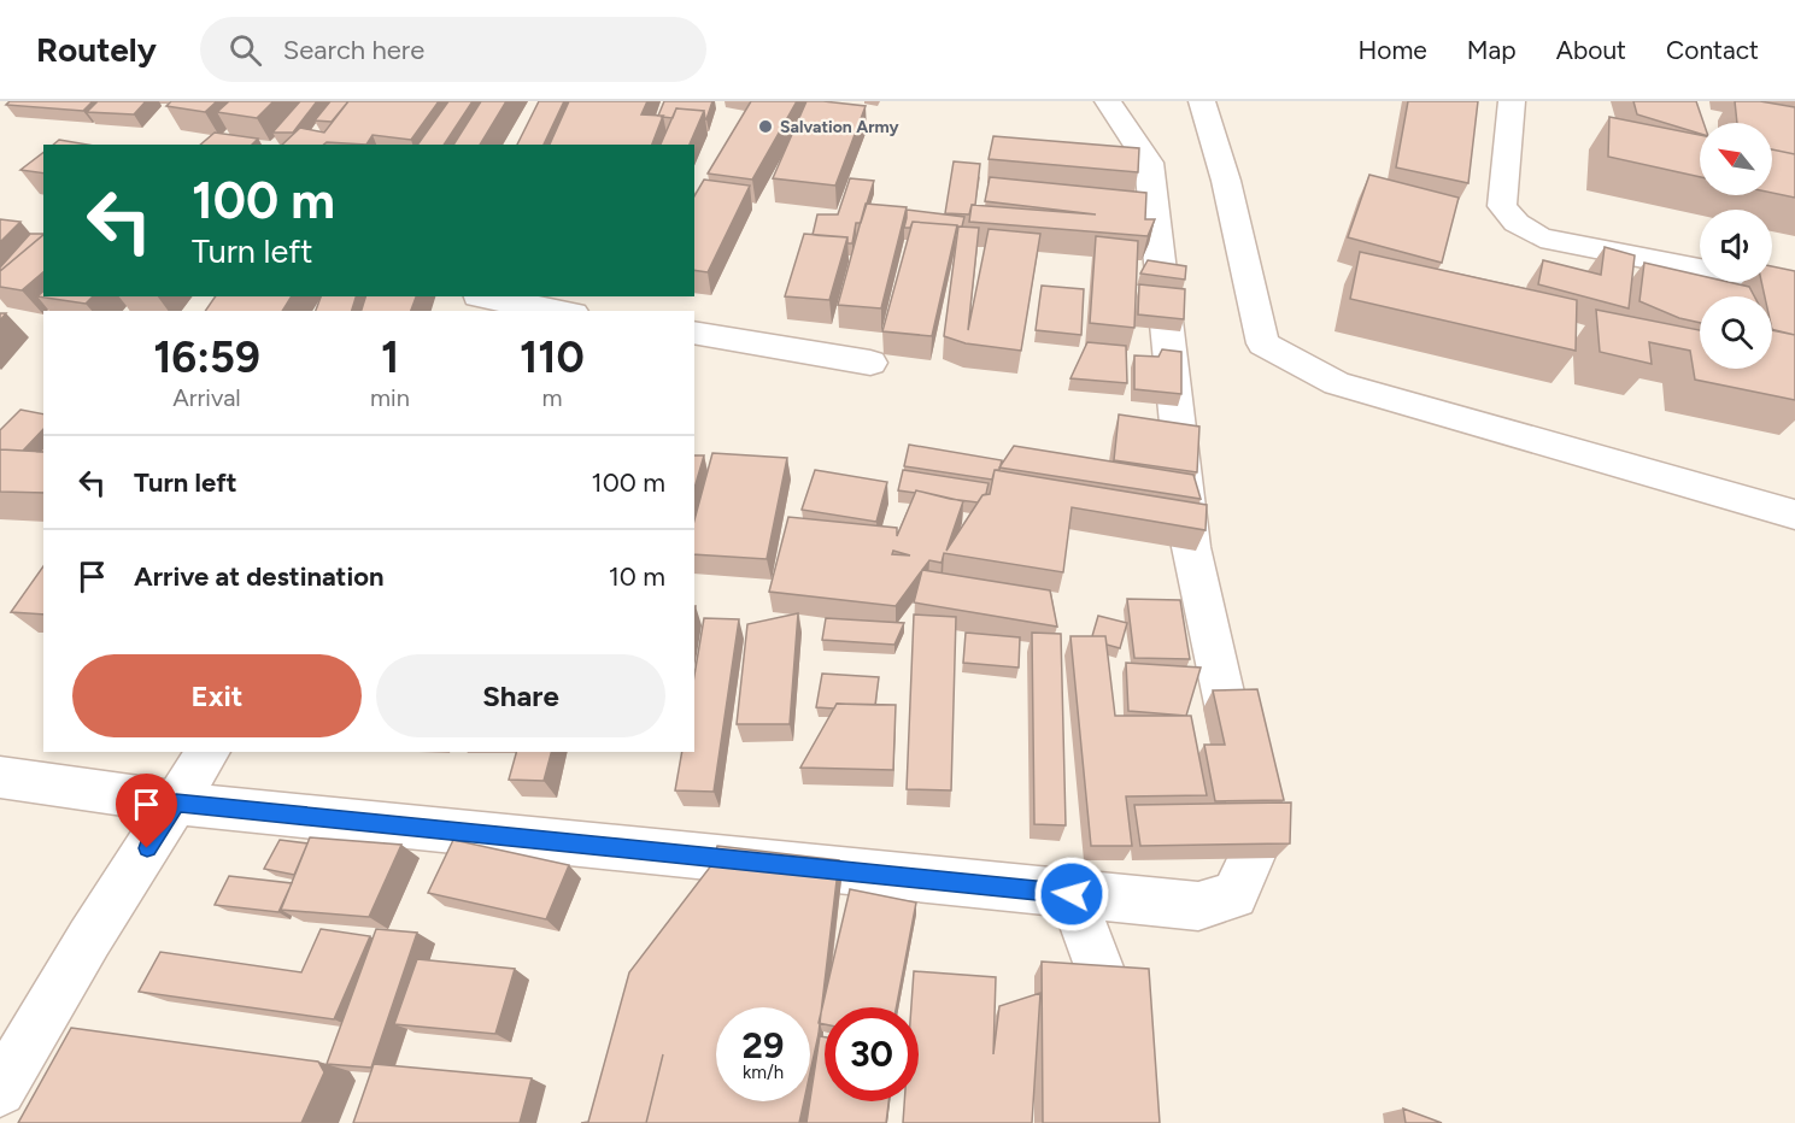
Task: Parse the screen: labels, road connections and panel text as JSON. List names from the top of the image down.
{
  "places": ["Salvation Army"],
  "north": "top left",
  "page": {
    "header": "Routely",
    "search": "Search here",
    "nav": [
      "Home",
      "Map",
      "About",
      "Contact"
    ],
    "turn": ["100 m", "Turn left"],
    "eta": [
      "16:59",
      "Arrival",
      "1",
      "min",
      "110",
      "m"
    ],
    "list": [
      {
        "name": "Turn left",
        "value": "100 m"
      },
      {
        "name": "Arrive at destination",
        "value": "10 m"
      }
    ],
    "buttons": ["Exit", "Share"],
    "speed": "29 km/h",
    "limit": "30"
  }
}
